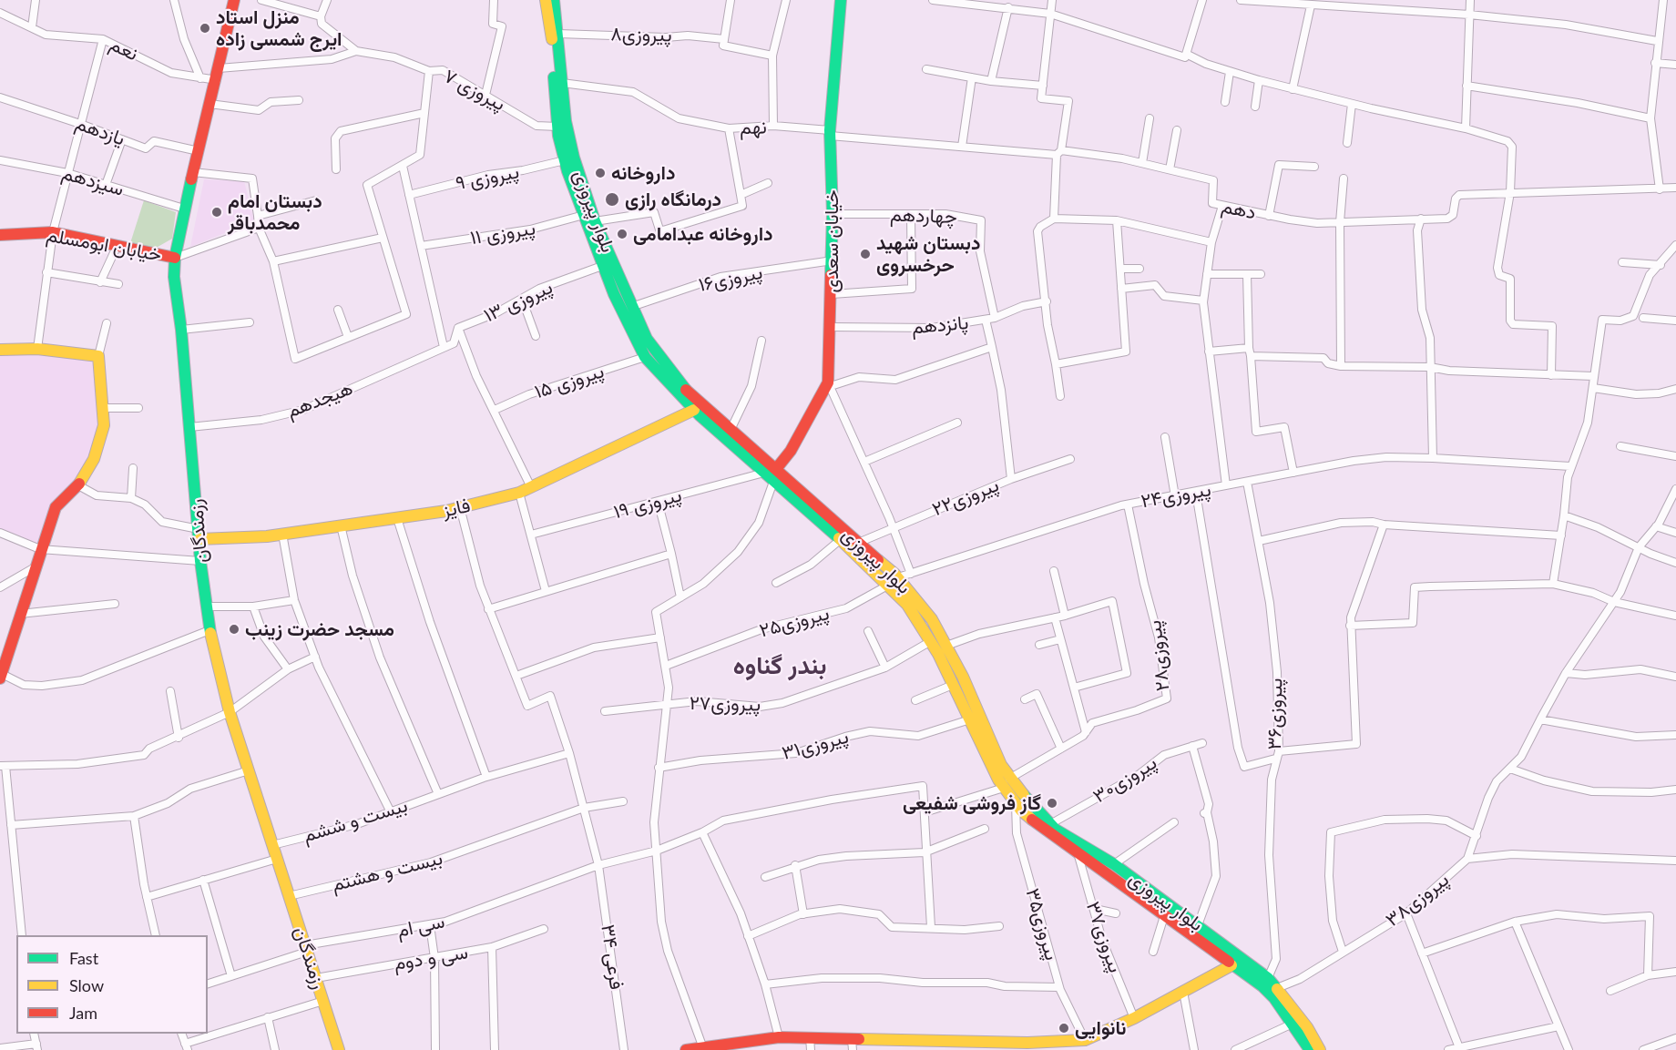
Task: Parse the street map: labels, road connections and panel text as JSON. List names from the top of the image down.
{
  "streets": {
    "street": [
      "پیروزی۸",
      "نعم",
      "پیروزی ۷",
      "نهم",
      "یازدهم",
      "پیروزی ۹",
      "سیزدهم",
      "دهم",
      "بلوار پیروزی",
      "چهاردهم",
      "پیروزی ۱۱",
      "خیابان سعدی",
      "خیابان ابومسلم",
      "پیروزی۱۶",
      "پیروزی ۱۳",
      "پانزدهم",
      "پیروزی ۱۵",
      "هیجدهم",
      "پیروزی۲۴",
      "پیروزی۲۲",
      "پیروزی ۱۹",
      "فایز",
      "رزمندگان",
      "پیروزی۲۵",
      "پیروزی۲۸",
      "پیروزی۲۷",
      "پیروزی۳۶",
      "پیروزی۳۱",
      "پیروزی۳۰",
      "بیست و ششم",
      "بیست و هشتم",
      "پیروزی۳۸",
      "پیروزی۳۵",
      "سی ام",
      "پیروزی۳۷",
      "فرعی ۳۴",
      "سی و دوم"
    ]
  },
  "crossings": [
    ["پیروزی۸", "بلوار پیروزی"],
    ["نعم", "پیروزی ۷"],
    ["نعم", "رزمندگان"],
    ["پیروزی ۷", "بلوار پیروزی"],
    ["نهم", "دهم"],
    ["نهم", "بلوار پیروزی"],
    ["نهم", "خیابان سعدی"],
    ["یازدهم", "رزمندگان"],
    ["پیروزی ۹", "بلوار پیروزی"],
    ["سیزدهم", "رزمندگان"],
    ["دهم", "خیابان سعدی"],
    ["بلوار پیروزی", "پیروزی ۱۱"],
    ["بلوار پیروزی", "خیابان سعدی"],
    ["بلوار پیروزی", "پیروزی۱۶"],
    ["بلوار پیروزی", "پیروزی ۱۳"],
    ["بلوار پیروزی", "پیروزی ۱۵"],
    ["بلوار پیروزی", "پیروزی۲۴"],
    ["بلوار پیروزی", "پیروزی۲۲"],
    ["بلوار پیروزی", "پیروزی ۱۹"],
    ["بلوار پیروزی", "فایز"],
    ["بلوار پیروزی", "پیروزی۲۵"],
    ["بلوار پیروزی", "پیروزی۲۸"],
    ["بلوار پیروزی", "پیروزی۲۷"],
    ["بلوار پیروزی", "پیروزی۳۶"],
    ["بلوار پیروزی", "پیروزی۳۱"],
    ["بلوار پیروزی", "پیروزی۳۰"],
    ["بلوار پیروزی", "پیروزی۳۸"],
    ["بلوار پیروزی", "پیروزی۳۵"],
    ["بلوار پیروزی", "پیروزی۳۷"],
    ["چهاردهم", "خیابان سعدی"],
    ["چهاردهم", "پانزدهم"],
    ["خیابان سعدی", "پیروزی۱۶"],
    ["خیابان سعدی", "پانزدهم"],
    ["خیابان ابومسلم", "رزمندگان"],
    ["پانزدهم", "پیروزی۲۲"],
    ["هیجدهم", "رزمندگان"],
    ["پیروزی۲۴", "پیروزی۲۵"],
    ["پیروزی۲۴", "پیروزی۲۸"],
    ["پیروزی۲۴", "پیروزی۳۶"],
    ["فایز", "رزمندگان"],
    ["رزمندگان", "بیست و ششم"],
    ["رزمندگان", "بیست و هشتم"],
    ["رزمندگان", "سی ام"],
    ["رزمندگان", "سی و دوم"],
    ["پیروزی۲۸", "سی ام"],
    ["بیست و ششم", "فرعی ۳۴"],
    ["بیست و هشتم", "فرعی ۳۴"],
    ["سی ام", "فرعی ۳۴"]
  ],
  "districts": ["بندر گناوه"],
  "places": [
    "منزل استاد ایرج شمسى زاده",
    "داروخانه",
    "درمانگاه رازی",
    "دبستان امام محمدباقر",
    "داروخانه عبدامامی",
    "دبستان شهید حرخسروی",
    "مسجد حضرت زینب",
    "گاز فروشی شفیعی",
    "نانوایی"
  ],
  "legend": ["Fast", "Slow", "Jam"]
}
